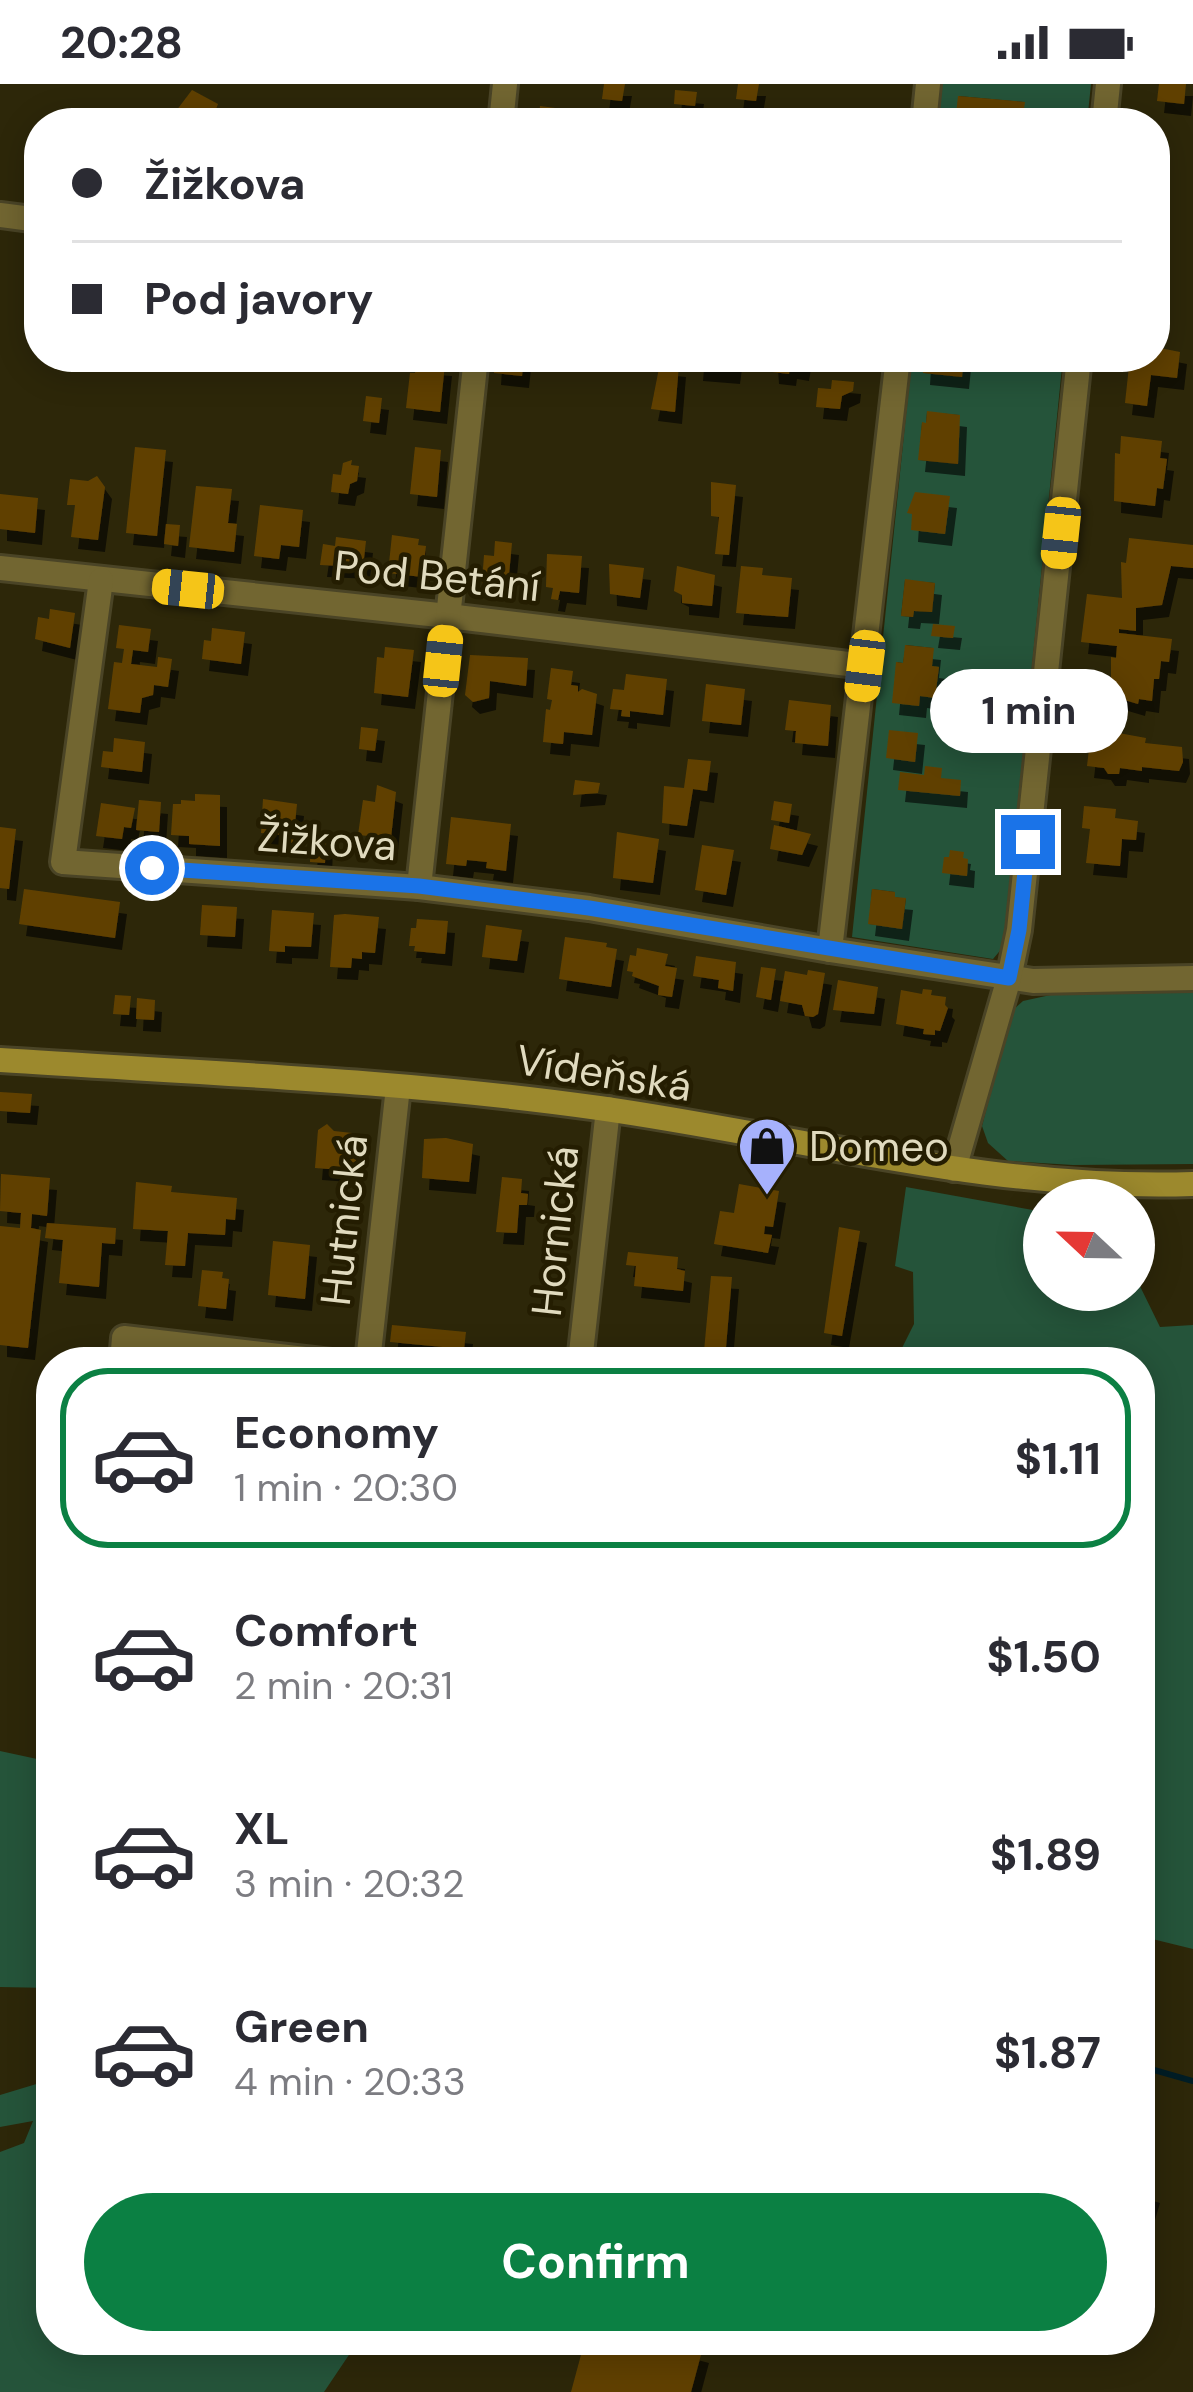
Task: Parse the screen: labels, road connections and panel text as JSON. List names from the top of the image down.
{
  "streets": {
    "main road": ["Vídeňská"],
    "street": [
      "Pod Betání",
      "Žižkova",
      "Hutnická",
      "Hornická"
    ]
  },
  "crossings": [
    ["Pod Betání", "Žižkova"],
    ["Vídeňská", "Hutnická"],
    ["Vídeňská", "Hornická"]
  ],
  "places": {
    "shop": ["Domeo"]
  },
  "north": "left",
  "page": {
    "status": "20:28",
    "banner": ["Žižkova", "Pod javory"],
    "bubble": "1 min",
    "list": [
      {
        "name": "Economy",
        "note": "1 min · 20:30",
        "value": "$1.11"
      },
      {
        "name": "Comfort",
        "note": "2 min · 20:31",
        "value": "$1.50"
      },
      {
        "name": "XL",
        "note": "3 min · 20:32",
        "value": "$1.89"
      },
      {
        "name": "Green",
        "note": "4 min · 20:33",
        "value": "$1.87"
      }
    ],
    "buttons": "Confirm"
  }
}
